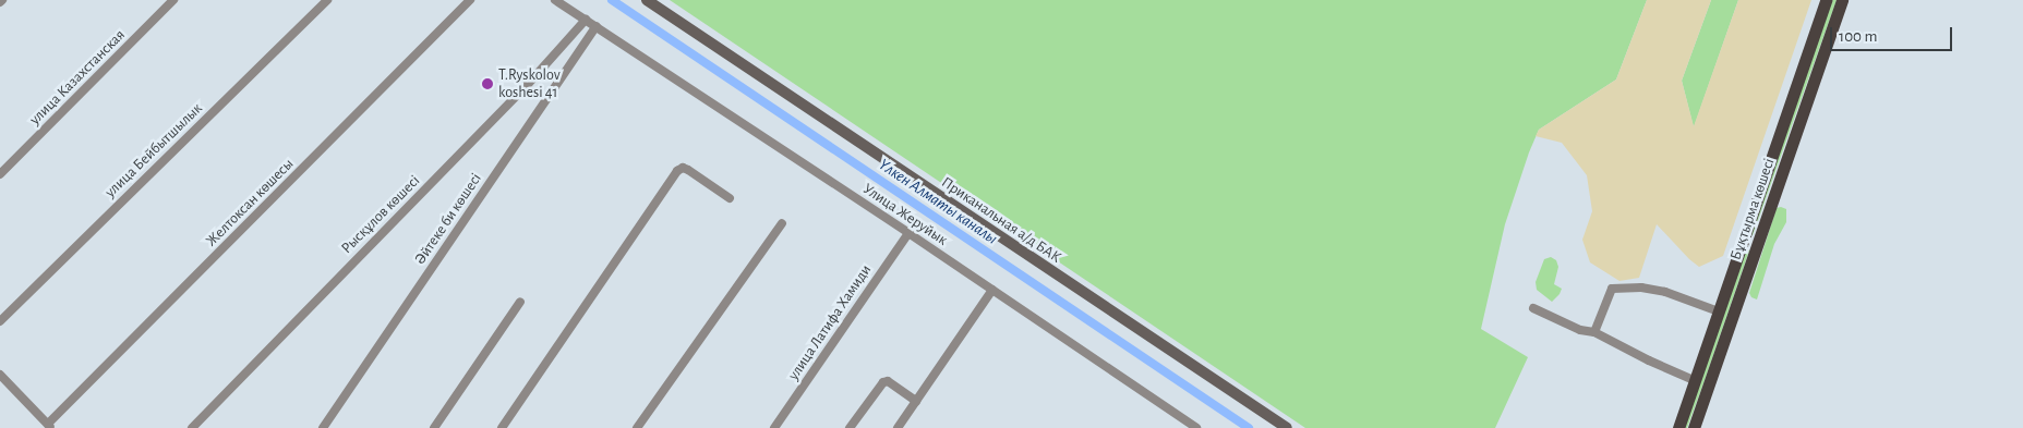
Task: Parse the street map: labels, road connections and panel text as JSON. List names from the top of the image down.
{
  "streets": {
    "main road": ["Бұқтырма көшесі"],
    "street": [
      "улица Казахстанская",
      "улица Бейбытшылык",
      "Желтоксан көшесы",
      "Рысқұлов көшесі",
      "Улица Жеруйык",
      "Әйтеке би көшесі",
      "Приканальная а/д БАК",
      "улица Латифа Хамиди"
    ]
  },
  "crossings": [
    ["Улица Жеруйык", "Әйтеке би көшесі"],
    ["Улица Жеруйык", "улица Латифа Хамиди"]
  ],
  "water": ["Үлкен Алматы каналы"],
  "places": ["T.Ryskolov koshesi 41"],
  "scale_bar": "100 m"
}
